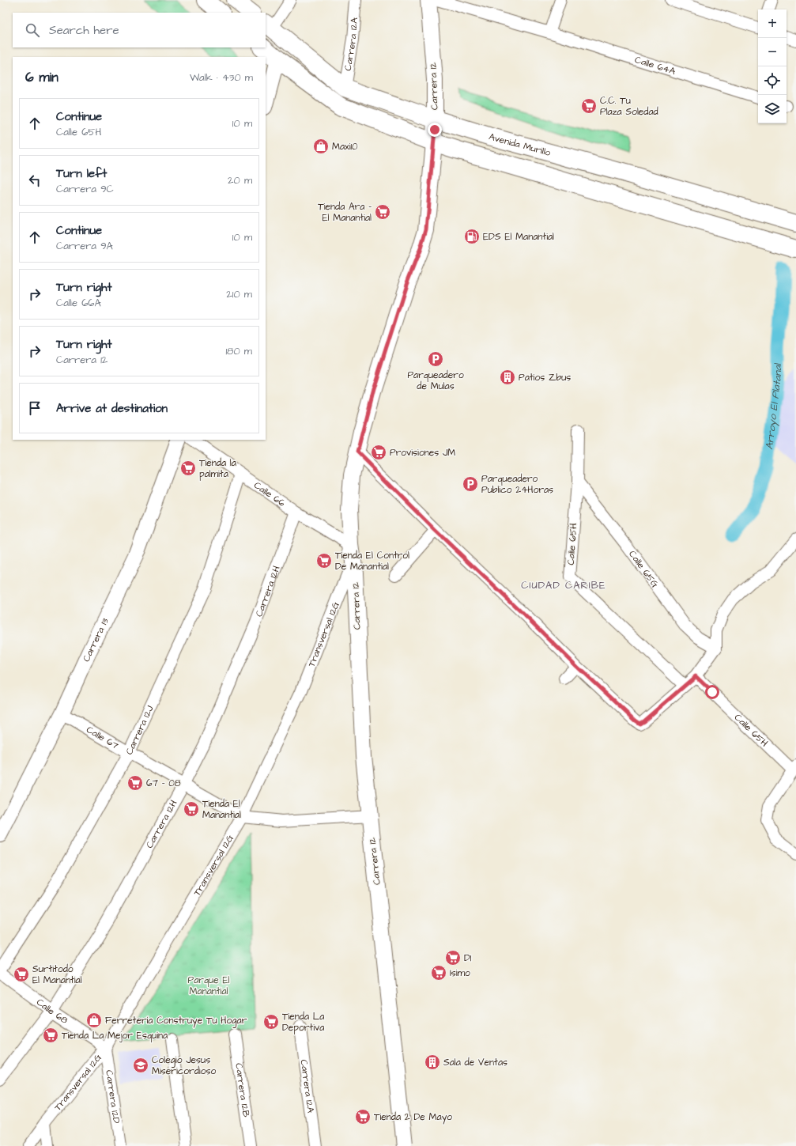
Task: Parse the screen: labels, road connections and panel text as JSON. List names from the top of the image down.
{
  "streets": {
    "main road": ["Carrera 12", "Avenida Murillo"],
    "street": [
      "Carrera 12A",
      "Calle 64A",
      "Calle 66",
      "Calle 65H",
      "Calle 65G",
      "Carrera 12H",
      "Transversal 12G",
      "Carrera 13",
      "Carrera 12J",
      "Calle 67",
      "Calle 68",
      "Carrera 12B",
      "Carrera 12D"
    ]
  },
  "crossings": [
    ["Carrera 12A", "Avenida Murillo"],
    ["Carrera 12", "Avenida Murillo"],
    ["Carrera 12", "Calle 66"],
    ["Carrera 12", "Transversal 12G"],
    ["Calle 66", "Carrera 12H"],
    ["Calle 66", "Transversal 12G"],
    ["Calle 66", "Carrera 12J"],
    ["Calle 65H", "Calle 65G"],
    ["Carrera 12H", "Calle 67"],
    ["Carrera 12H", "Calle 68"],
    ["Transversal 12G", "Calle 67"],
    ["Transversal 12G", "Calle 68"],
    ["Transversal 12G", "Carrera 12D"],
    ["Carrera 13", "Calle 67"],
    ["Carrera 12J", "Calle 67"],
    ["Calle 68", "Carrera 12D"]
  ],
  "districts": ["CIUDAD CARIBE"],
  "water": ["Arroyo El Platanal"],
  "parks": ["Parque El Manantial"],
  "places": {
    "supermarket": [
      "C.C. Tu Plaza Soledad",
      "Tienda Ara - El Manantial",
      "Provisiones JM",
      "Tienda la palmita",
      "Tienda El Control De Manantial",
      "67 - 08",
      "Tienda El Manantial",
      "D1",
      "Isimo",
      "Surtitodo El Manantial",
      "Tienda La Deportiva",
      "Tienda La Mejor Esquina",
      "Tienda 2 De Mayo"
    ],
    "shop": ["Maxi10", "Ferretería Construye Tu Hogar"],
    "fuel station": ["EDS El Manantial"],
    "parking": ["Parqueadero de Mulas", "Parqueadero Publico 24Horas"],
    "building": ["Patios Zbus", "Sala de Ventas"],
    "school or university": ["Colegio Jesus Misericordioso"]
  },
  "page": {
    "map_buttons": ["+", "−"],
    "search": "Search here",
    "heading": ["6 min", "Walk · 430 m"],
    "list": [
      ["Continue", "Calle 65H", "10 m"],
      ["Turn left", "Carrera 9C", "20 m"],
      ["Continue", "Carrera 9A", "10 m"],
      ["Turn right", "Calle 66A", "210 m"],
      ["Turn right", "Carrera 12", "180 m"],
      "Arrive at destination"
    ]
  }
}
